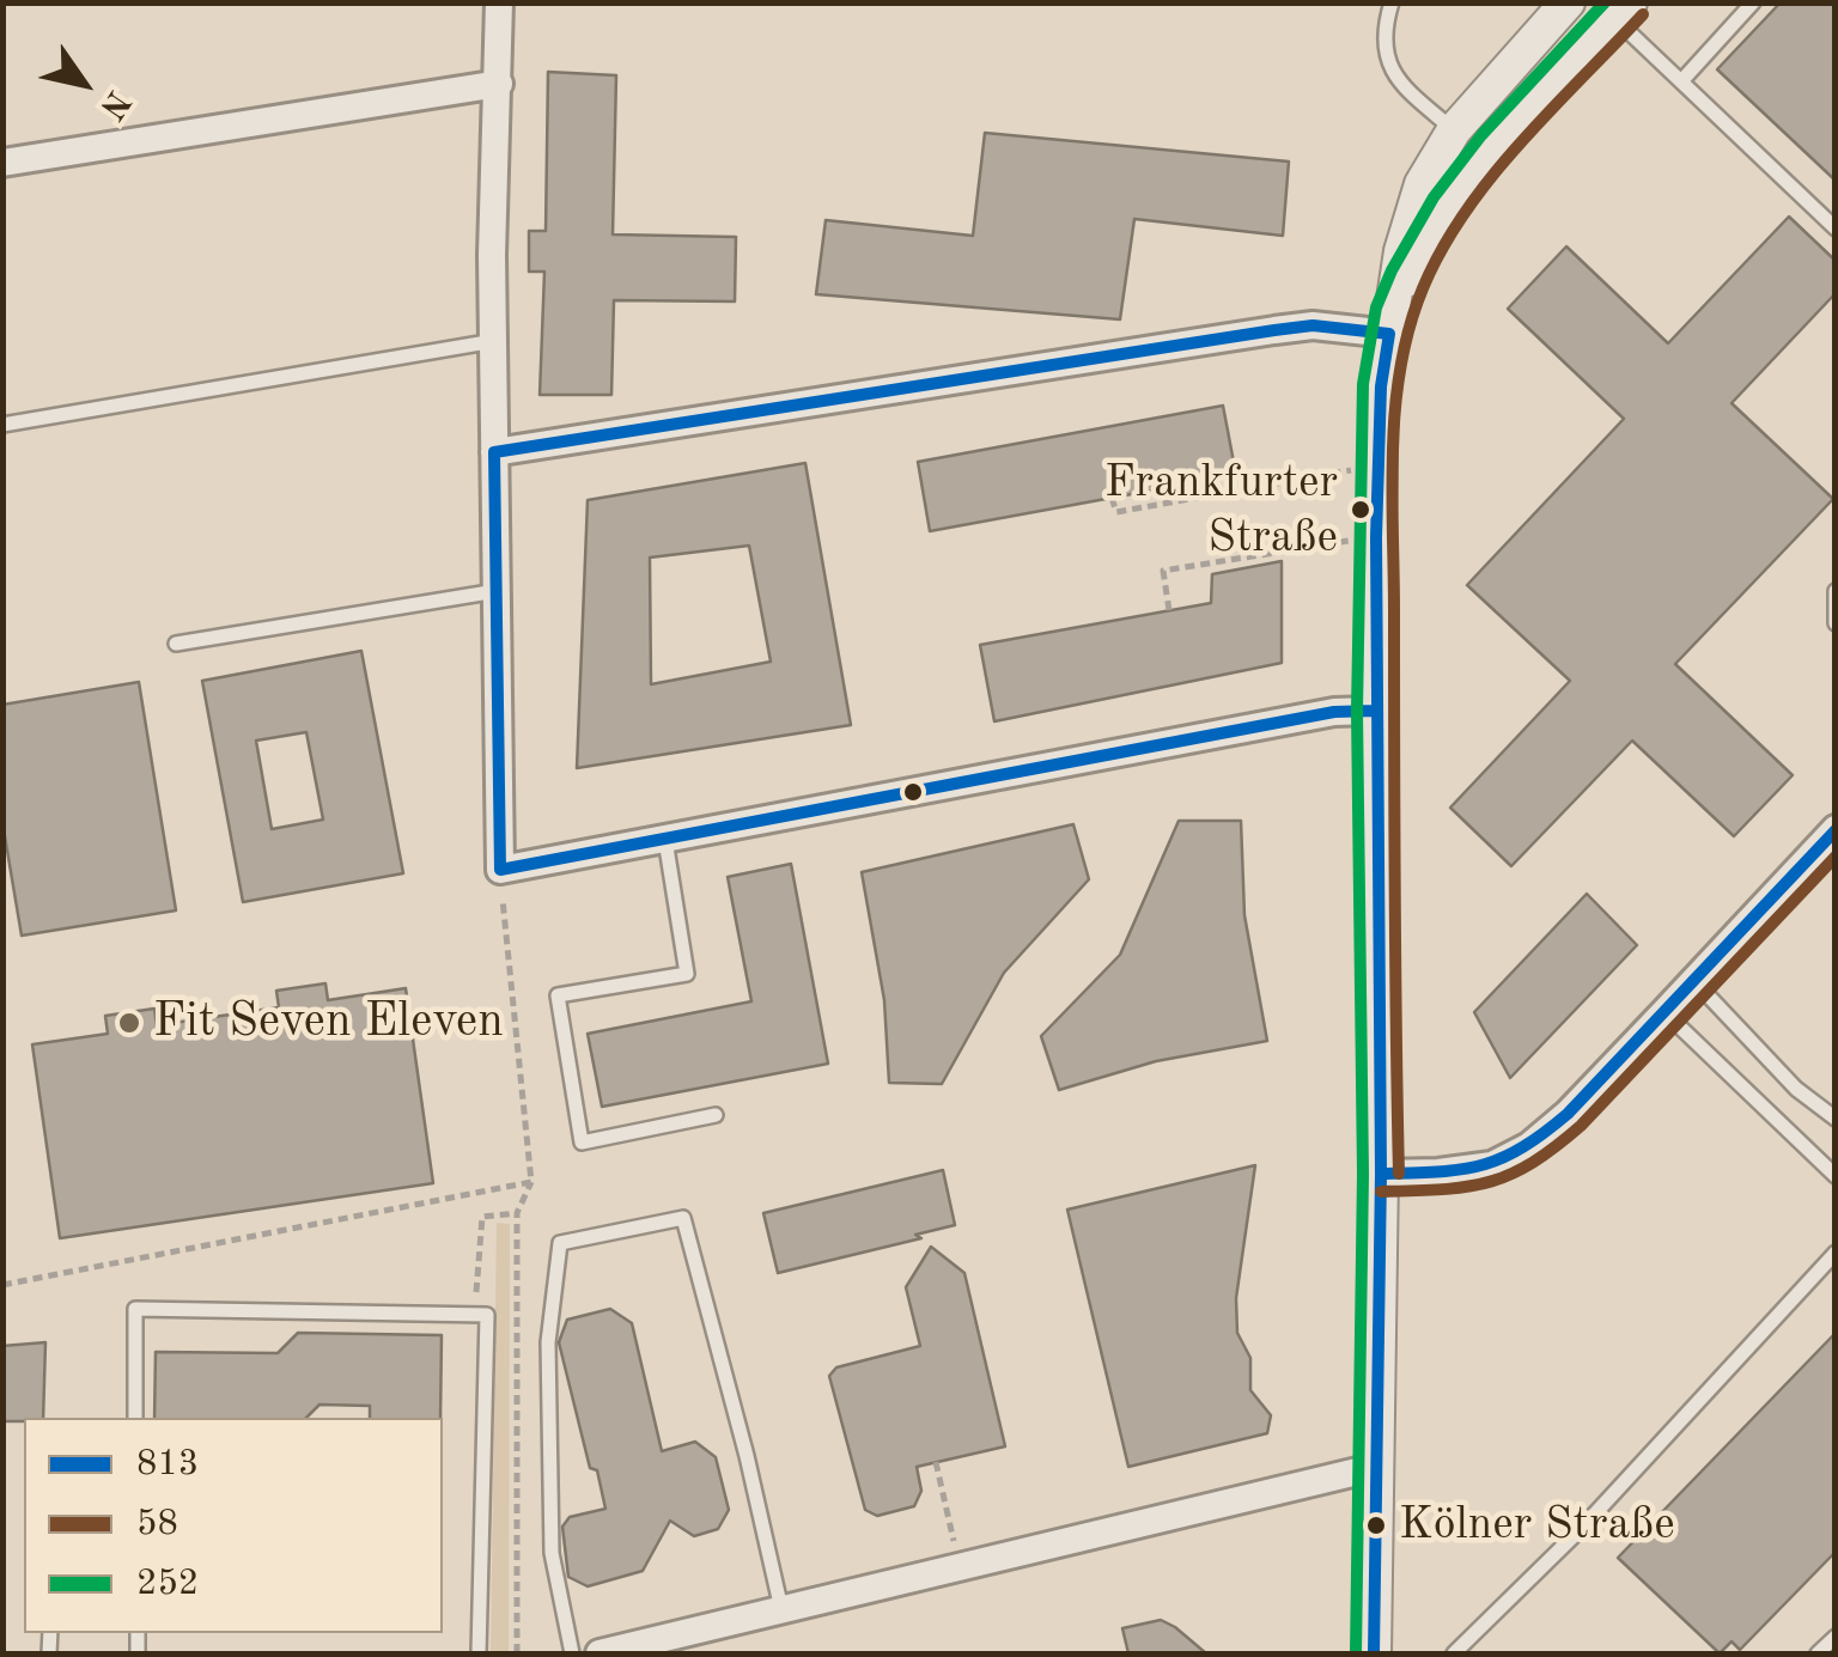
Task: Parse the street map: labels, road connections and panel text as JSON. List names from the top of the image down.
{
  "places": ["Frankfurter Straße", "Fit Seven Eleven", "Kölner Straße"],
  "lines": ["transit line 252", "transit line 58", "transit line 813"],
  "legend": ["813", "58", "252"],
  "north": "bottom right"
}
